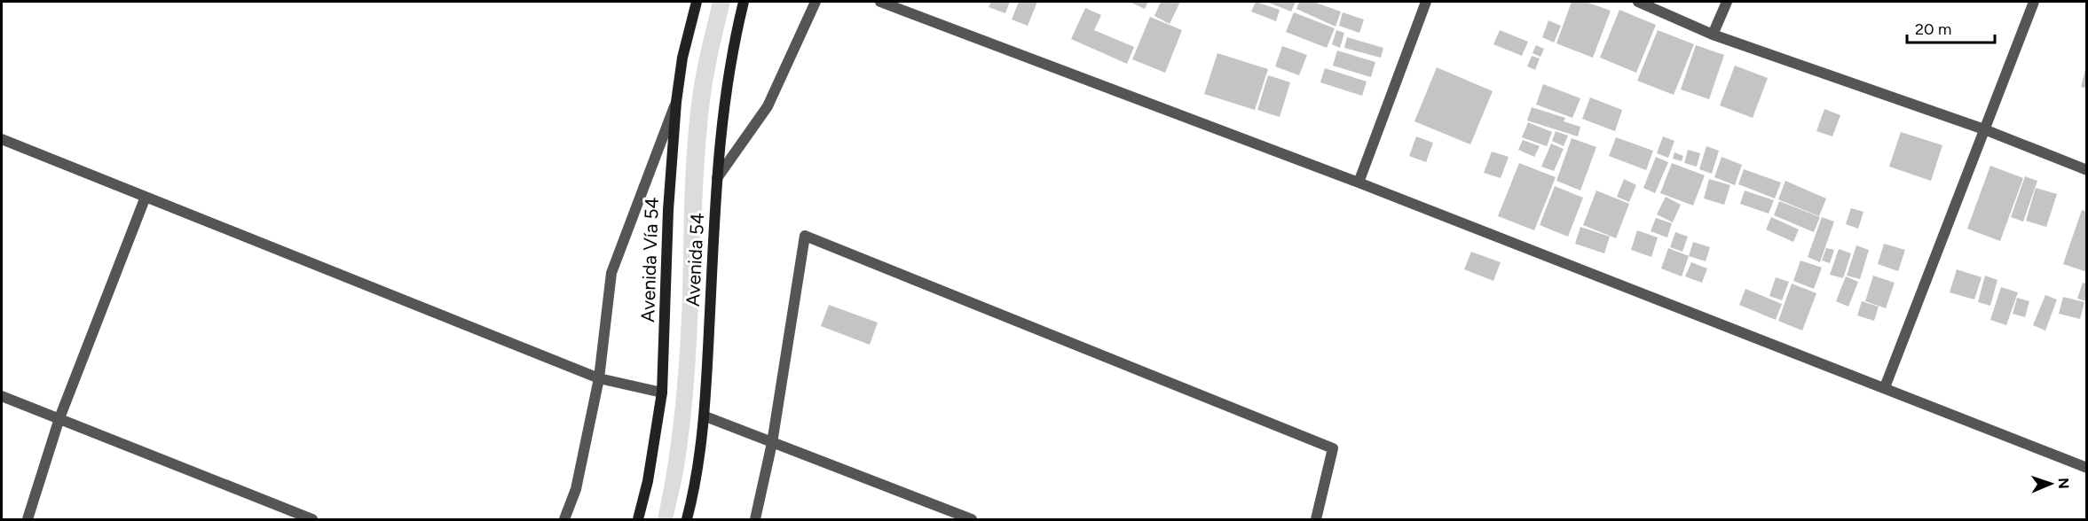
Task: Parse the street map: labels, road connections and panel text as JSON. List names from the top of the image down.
{
  "streets": {
    "main road": ["Avenida Vía 54", "Avenida 54"]
  },
  "scale_bar": "20 m",
  "north": "right"
}
